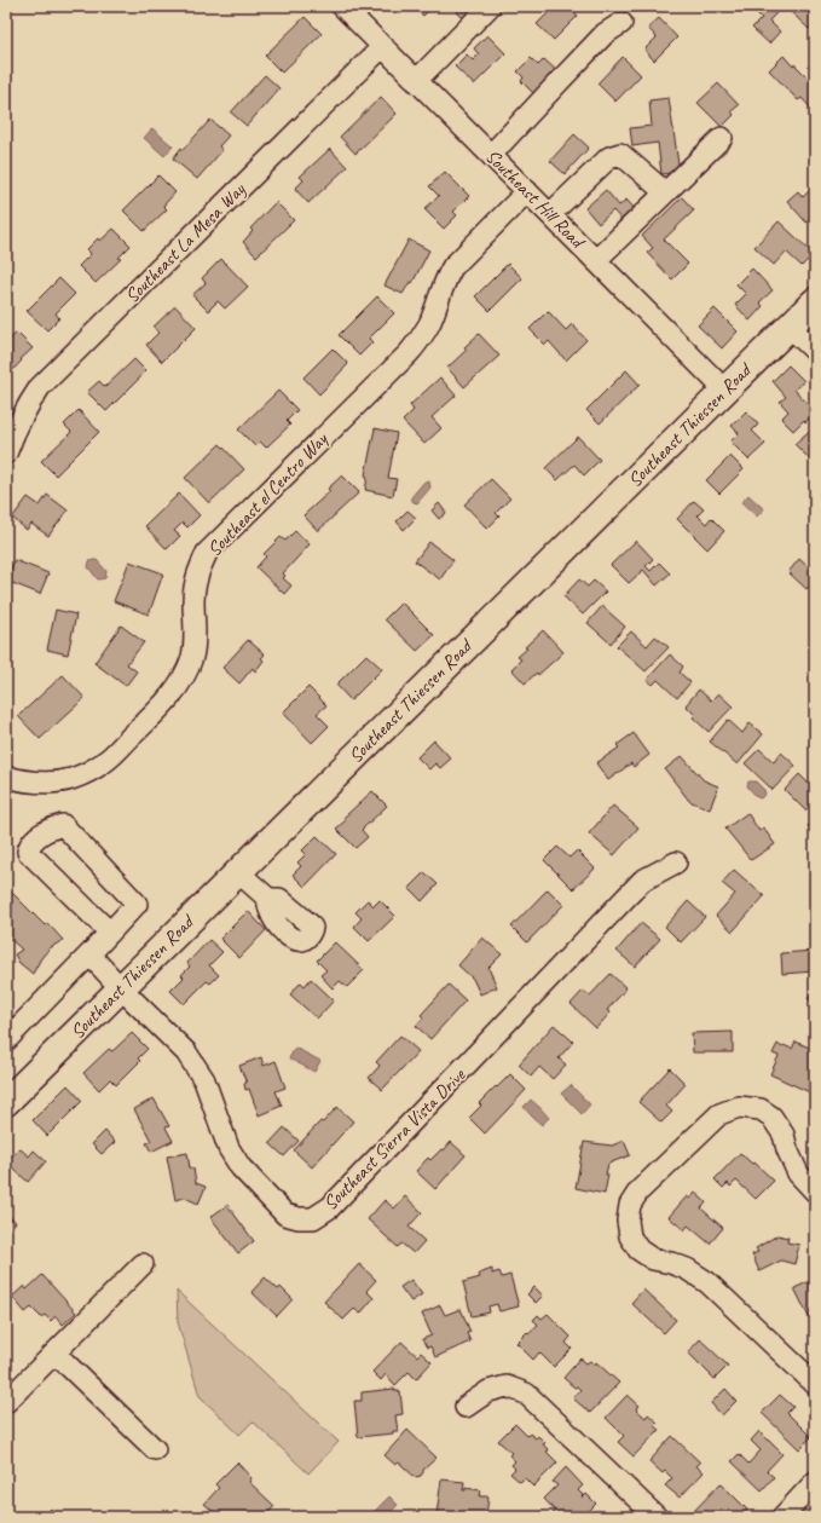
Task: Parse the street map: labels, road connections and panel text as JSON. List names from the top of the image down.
{
  "streets": {
    "main road": ["Southeast Thiessen Road"],
    "street": [
      "Southeast Hill Road",
      "Southeast La Mesa Way",
      "Southeast el Centro Way",
      "Southeast Sierra Vista Drive"
    ]
  },
  "crossings": [
    ["Southeast Hill Road", "Southeast La Mesa Way"],
    ["Southeast Hill Road", "Southeast Thiessen Road"],
    ["Southeast Hill Road", "Southeast el Centro Way"],
    ["Southeast Thiessen Road", "Southeast Sierra Vista Drive"]
  ]
}
